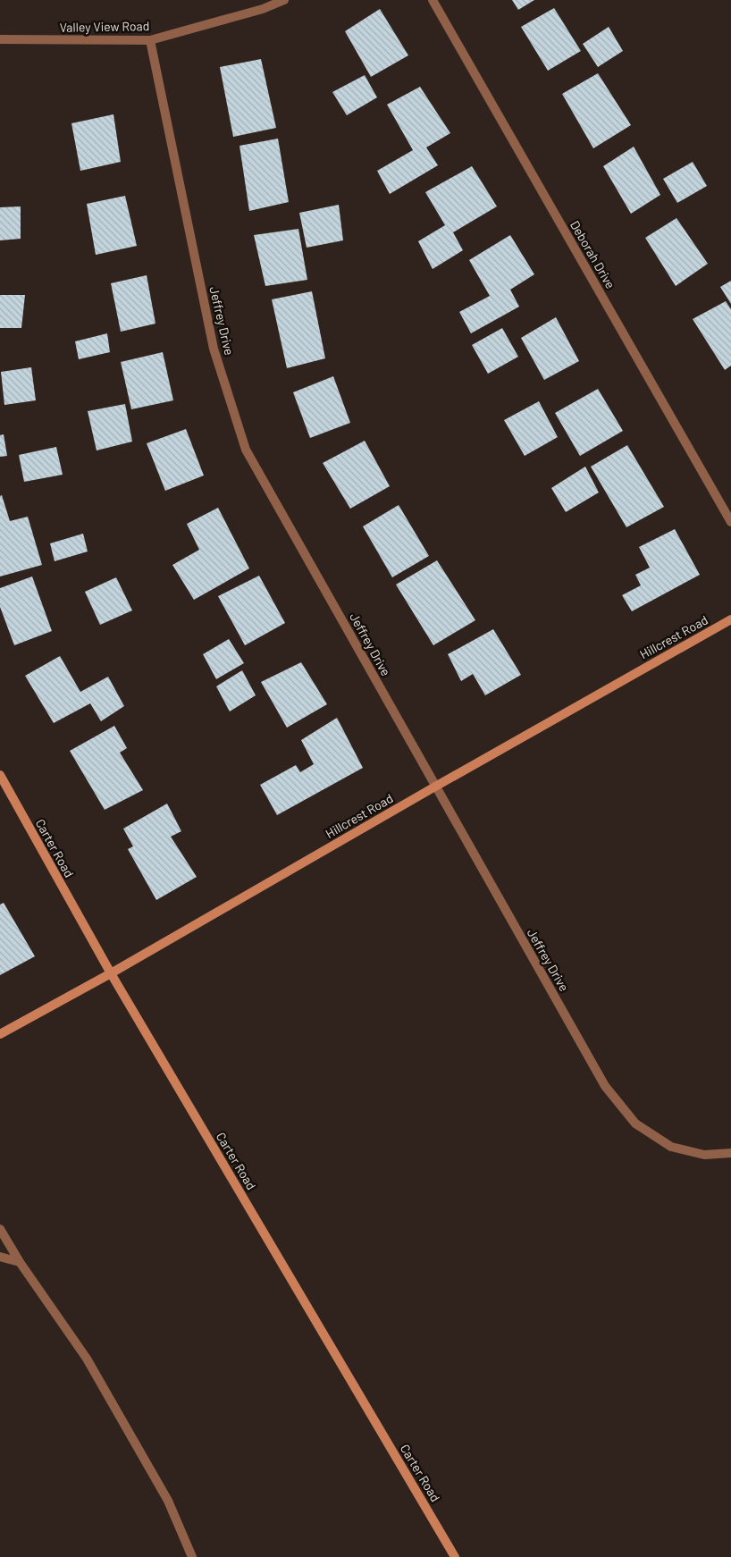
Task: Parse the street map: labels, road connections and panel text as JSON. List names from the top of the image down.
{
  "streets": {
    "street": [
      "Valley View Road",
      "Deborah Drive",
      "Jeffrey Drive",
      "Hillcrest Road",
      "Carter Road"
    ]
  },
  "crossings": [
    ["Valley View Road", "Jeffrey Drive"],
    ["Jeffrey Drive", "Hillcrest Road"],
    ["Hillcrest Road", "Carter Road"]
  ]
}
